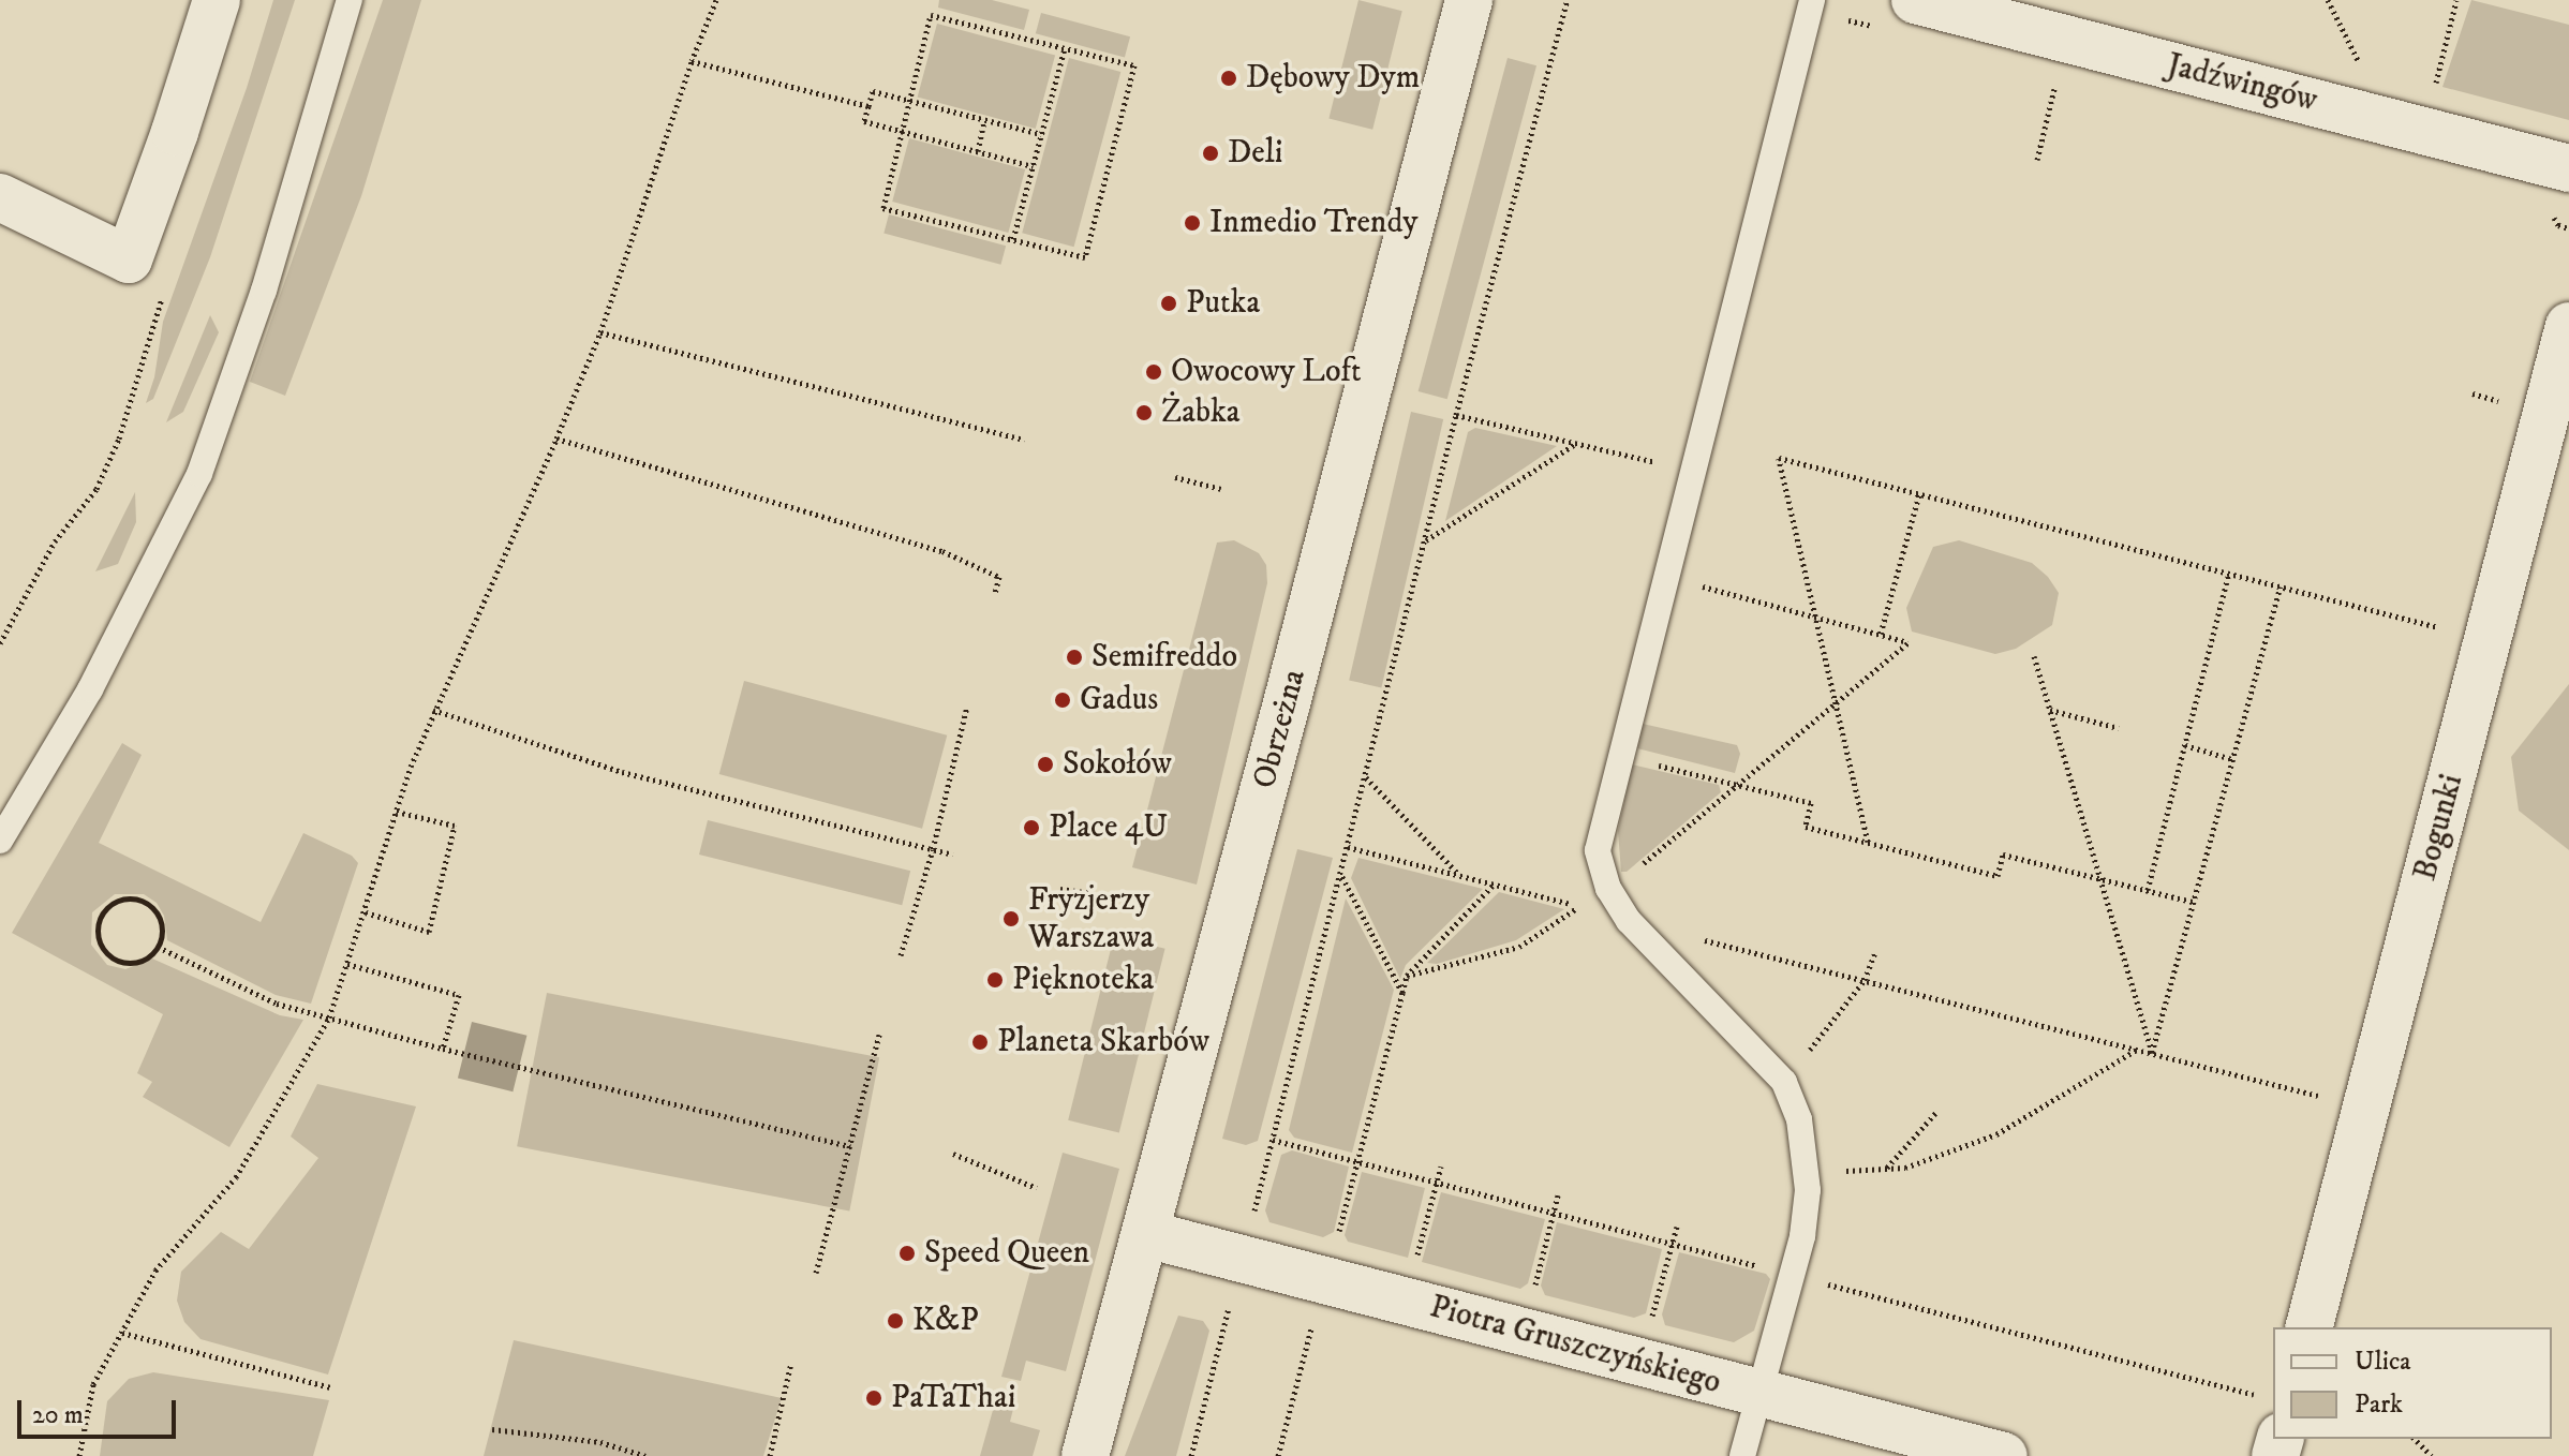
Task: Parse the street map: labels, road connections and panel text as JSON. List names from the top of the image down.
{
  "streets": {
    "street": [
      "Jadźwingów",
      "Obrzeżna",
      "Bogunki",
      "Piotra Gruszczyńskiego"
    ]
  },
  "crossings": [
    ["Obrzeżna", "Piotra Gruszczyńskiego"]
  ],
  "places": [
    "Dębowy Dym",
    "Deli",
    "Inmedio Trendy",
    "Putka",
    "Owocowy Loft",
    "Żabka",
    "Semifreddo",
    "Gadus",
    "Sokołów",
    "Place 4U",
    "Fryzjerzy Warszawa",
    "Pięknoteka",
    "Planeta Skarbów",
    "Speed Queen",
    "K&P",
    "PaTaThai"
  ],
  "legend": ["Ulica", "Park"],
  "scale_bar": "20 m"
}
